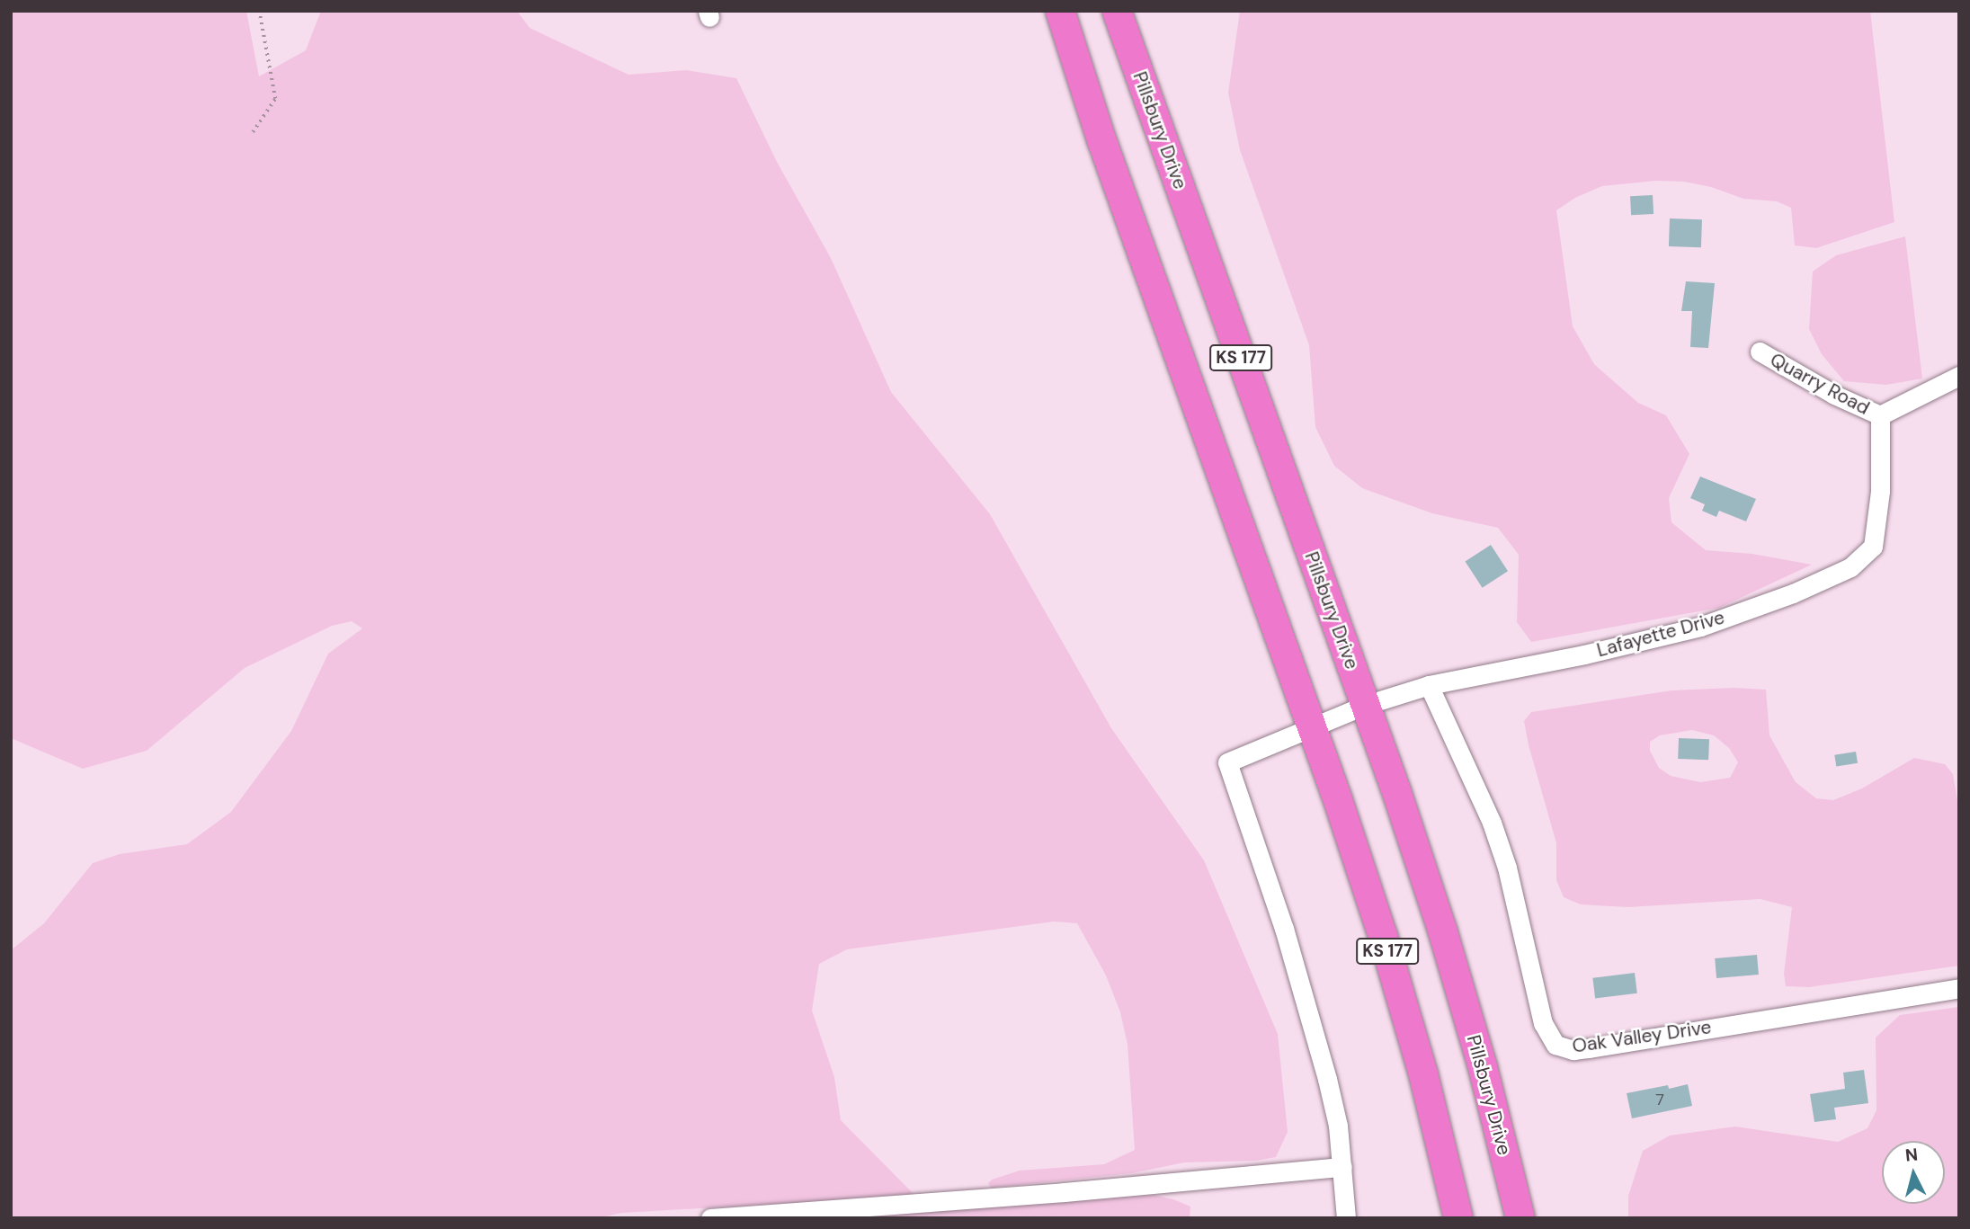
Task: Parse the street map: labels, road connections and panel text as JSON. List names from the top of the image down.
{
  "streets": {
    "highway": ["Pillsbury Drive", "KS 177"],
    "street": ["Quarry Road", "Lafayette Drive", "Oak Valley Drive"]
  },
  "crossings": [
    ["Pillsbury Drive", "Lafayette Drive"],
    ["KS 177", "Lafayette Drive"],
    ["Quarry Road", "Lafayette Drive"],
    ["Lafayette Drive", "Oak Valley Drive"]
  ],
  "house_numbers": ["7"],
  "north": "top"
}
